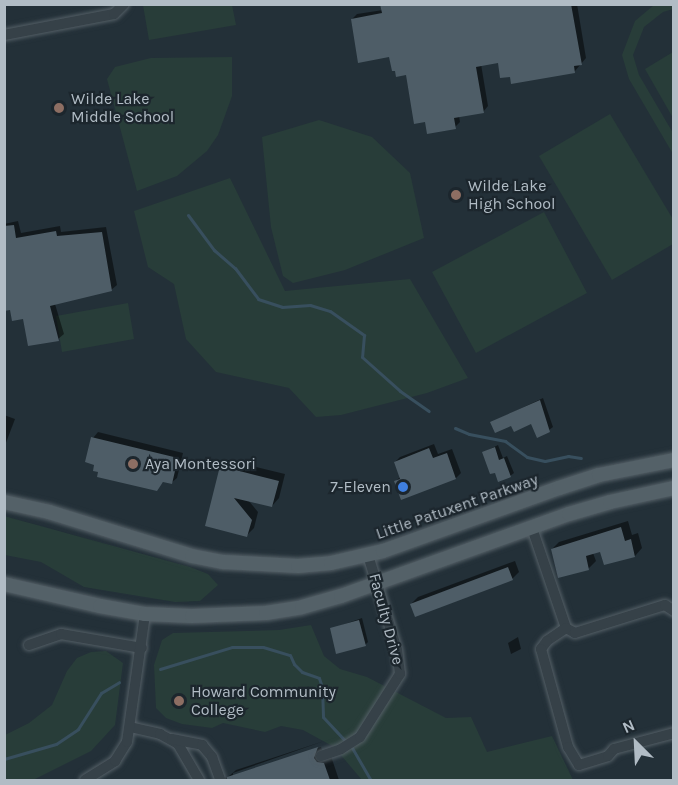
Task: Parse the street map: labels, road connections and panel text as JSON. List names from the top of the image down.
{
  "streets": {
    "main road": ["Little Patuxent Parkway"],
    "street": ["Faculty Drive"]
  },
  "crossings": [
    ["Little Patuxent Parkway", "Faculty Drive"]
  ],
  "places": [
    "Wilde Lake Middle School",
    "Wilde Lake High School",
    "Aya Montessori",
    "7-Eleven",
    "Howard Community College"
  ],
  "north": "top left"
}
